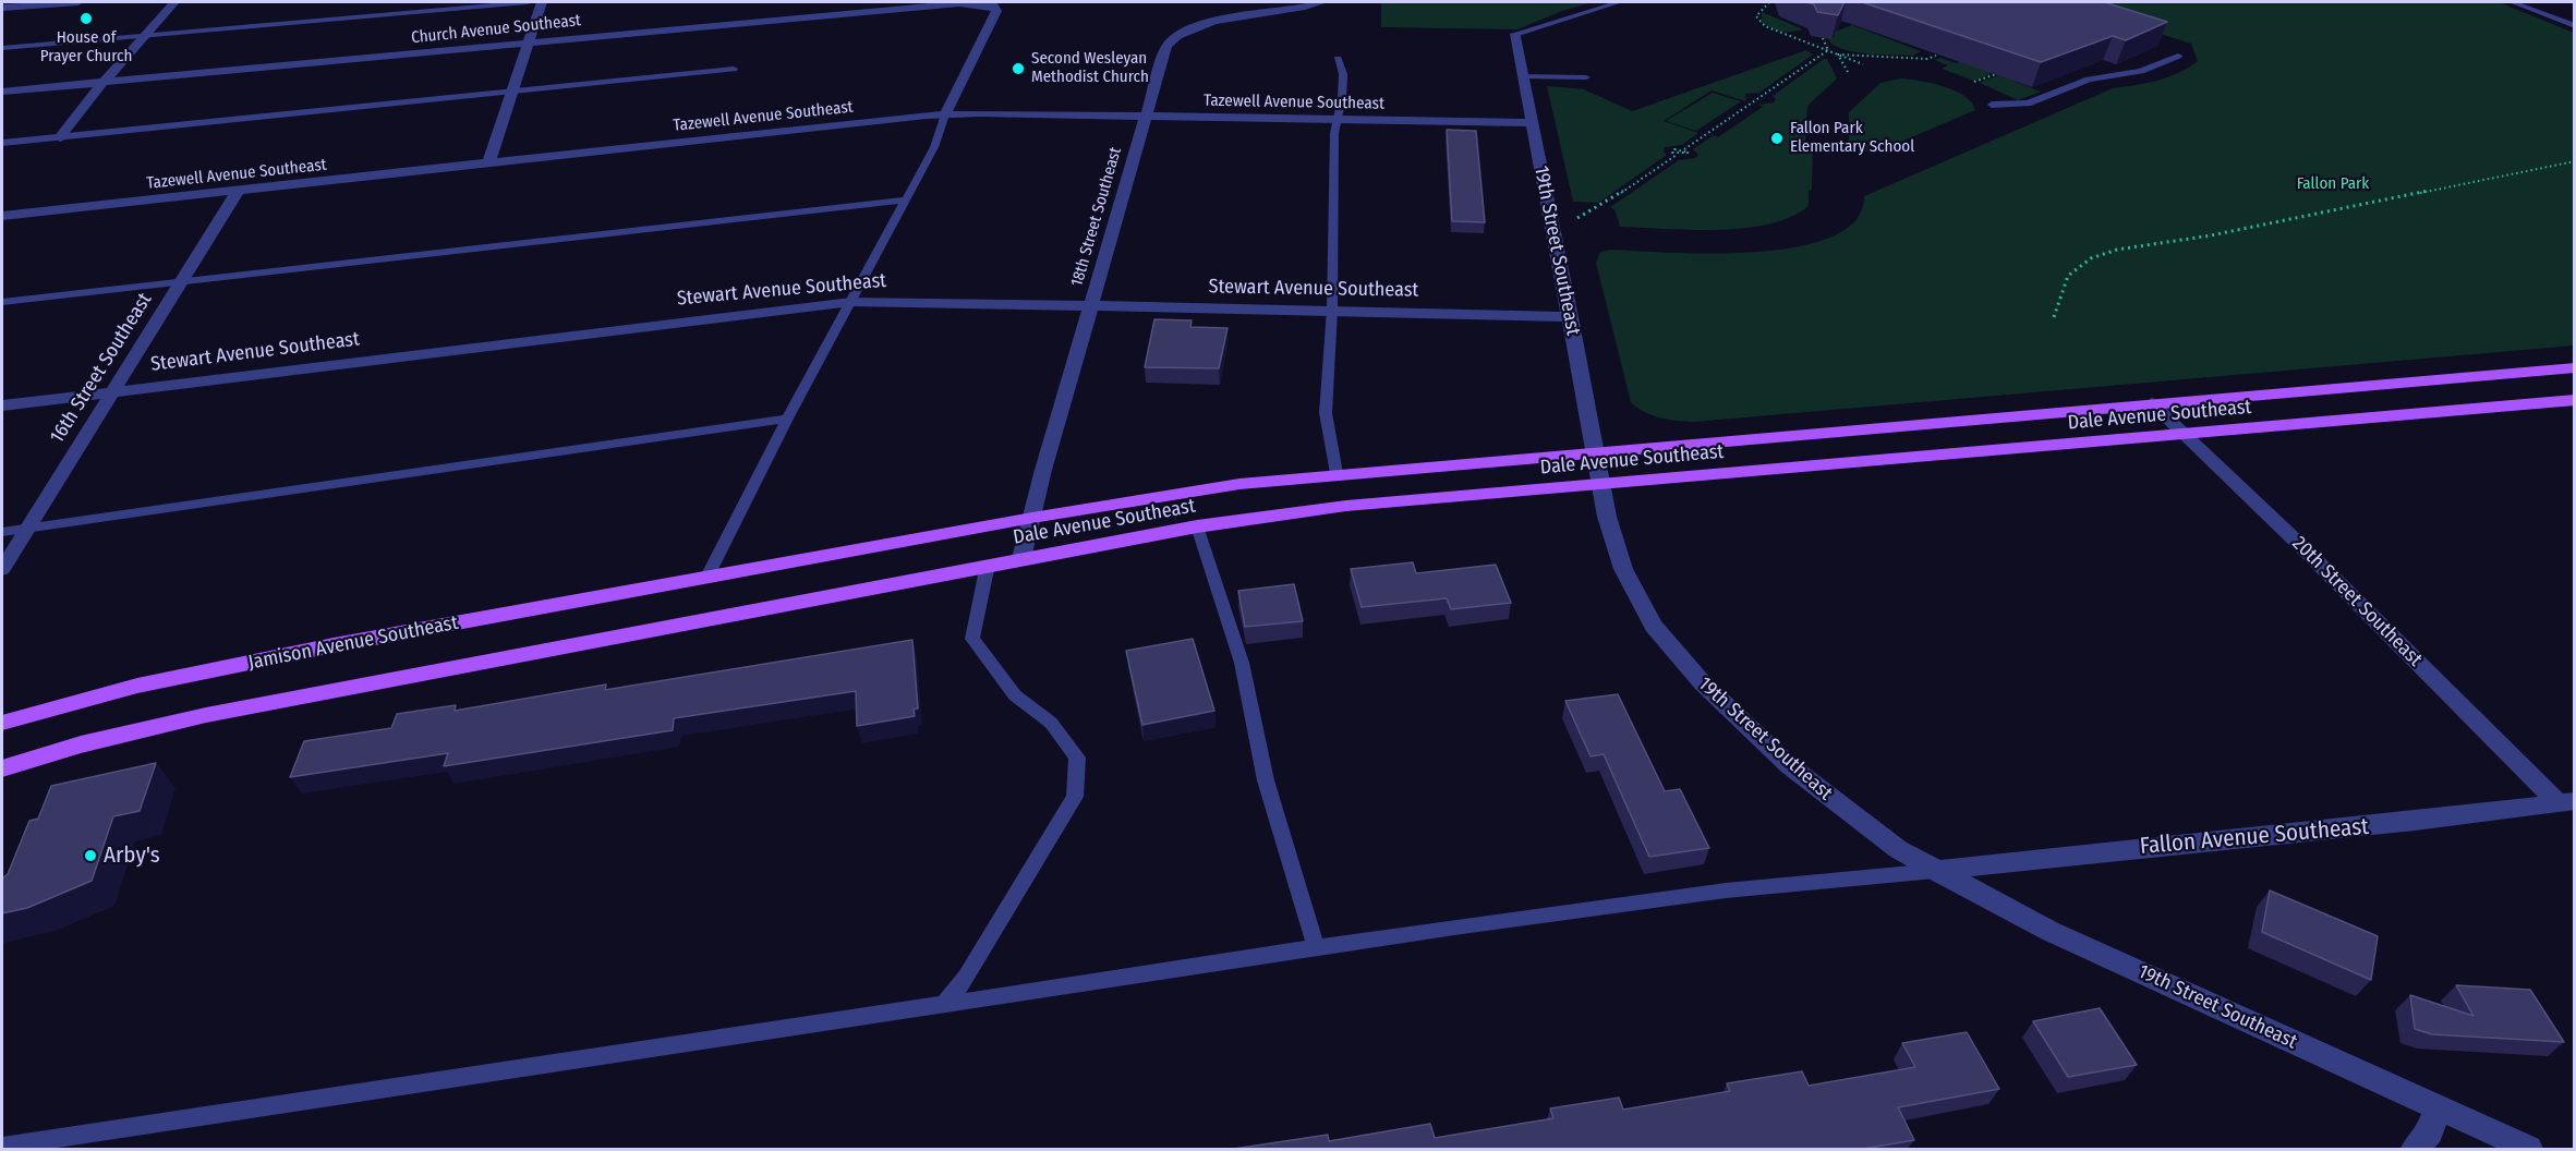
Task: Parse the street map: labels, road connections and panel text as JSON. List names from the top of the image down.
{
  "streets": {
    "main road": ["Dale Avenue Southeast", "Jamison Avenue Southeast"],
    "street": [
      "Church Avenue Southeast",
      "Tazewell Avenue Southeast",
      "18th Street Southeast",
      "19th Street Southeast",
      "Stewart Avenue Southeast",
      "16th Street Southeast",
      "20th Street Southeast",
      "Fallon Avenue Southeast"
    ]
  },
  "crossings": [
    ["Tazewell Avenue Southeast", "18th Street Southeast"],
    ["Tazewell Avenue Southeast", "19th Street Southeast"],
    ["Tazewell Avenue Southeast", "16th Street Southeast"],
    ["18th Street Southeast", "Stewart Avenue Southeast"],
    ["18th Street Southeast", "Dale Avenue Southeast"],
    ["19th Street Southeast", "Stewart Avenue Southeast"],
    ["19th Street Southeast", "Dale Avenue Southeast"],
    ["19th Street Southeast", "Fallon Avenue Southeast"],
    ["Stewart Avenue Southeast", "16th Street Southeast"],
    ["Dale Avenue Southeast", "20th Street Southeast"],
    ["Dale Avenue Southeast", "Jamison Avenue Southeast"],
    ["20th Street Southeast", "Fallon Avenue Southeast"]
  ],
  "parks": ["Fallon Park"],
  "places": [
    "House of Prayer Church",
    "Second Wesleyan Methodist Church",
    "Fallon Park Elementary School",
    "Arby's"
  ]
}
